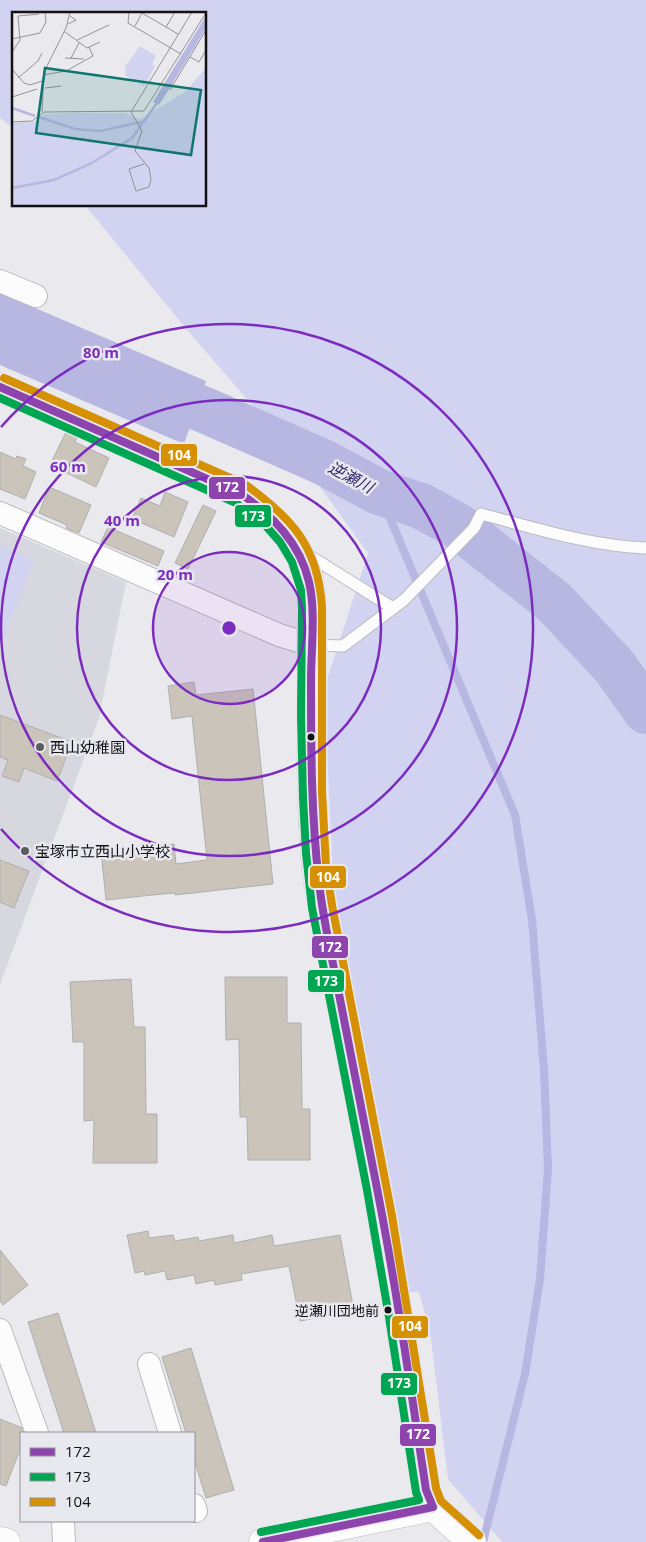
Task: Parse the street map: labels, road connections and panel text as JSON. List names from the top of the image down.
{
  "water": ["逆瀬川"],
  "places": ["西山幼稚園", "宝塚市立西山小学校", "逆瀬川団地前"],
  "lines": ["transit line 104", "transit line 172", "transit line 173"],
  "legend": ["172", "173", "104"],
  "rings": [
    "80 m",
    "60 m",
    "40 m",
    "20 m"
  ]
}
